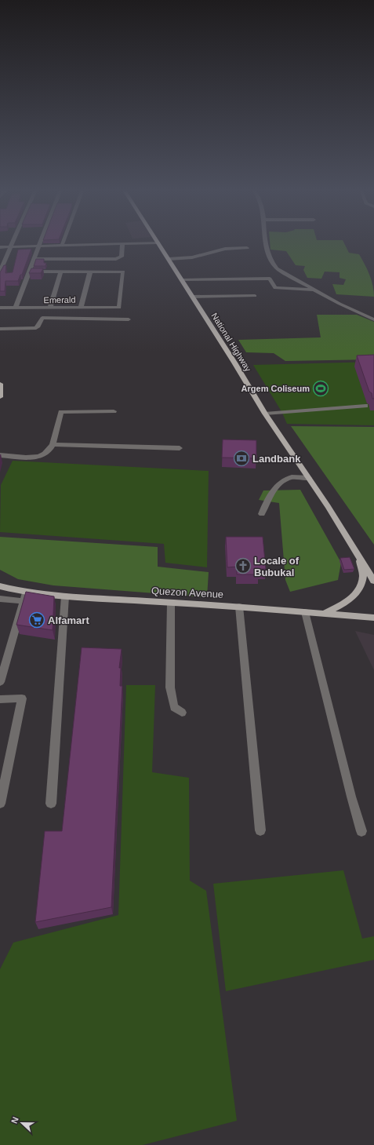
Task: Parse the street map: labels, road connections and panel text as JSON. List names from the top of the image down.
{
  "streets": {
    "main road": ["National Highway", "Quezon Avenue"],
    "street": ["Emerald"]
  },
  "places": {
    "sports": ["Argem Coliseum"],
    "bank": ["Landbank"],
    "church": ["Locale of Bubukal"],
    "supermarket": ["Alfamart"]
  },
  "north": "left"
}
